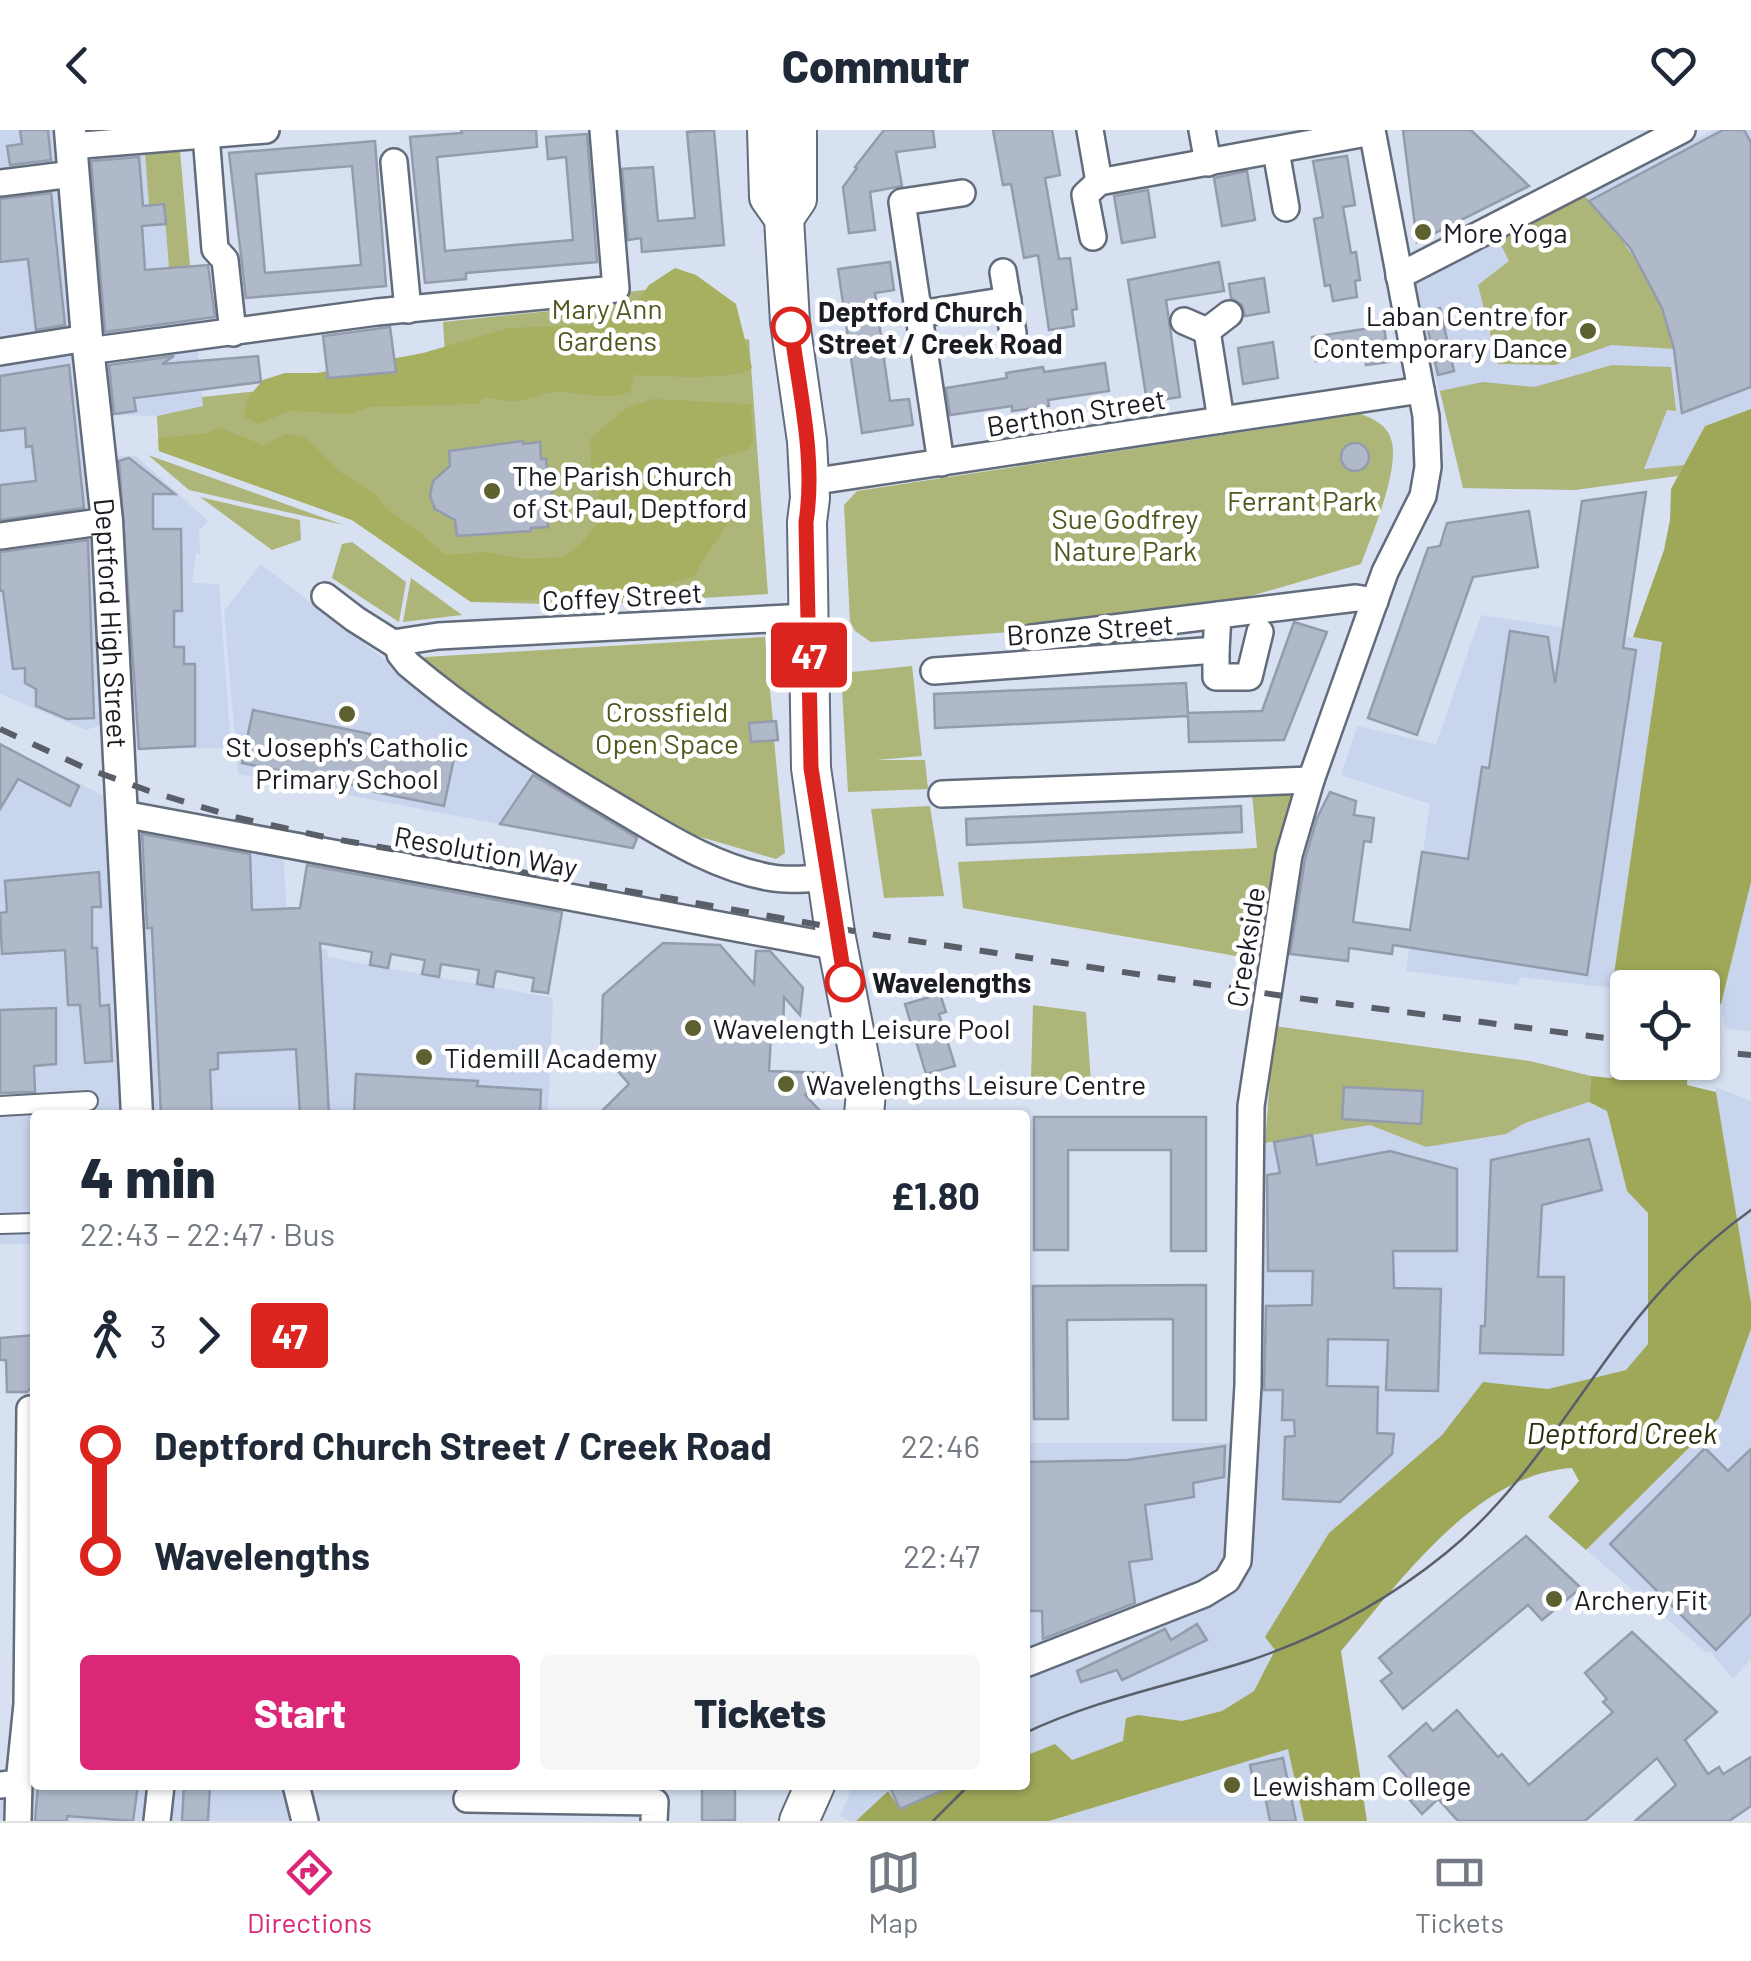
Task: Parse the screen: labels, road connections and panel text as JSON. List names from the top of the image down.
{
  "streets": {
    "street": [
      "Berthon Street",
      "Coffey Street",
      "Deptford High Street",
      "Bronze Street",
      "Resolution Way",
      "Creekside"
    ]
  },
  "crossings": [
    ["Berthon Street", "Creekside"],
    ["Deptford High Street", "Resolution Way"],
    ["Bronze Street", "Creekside"]
  ],
  "water": ["Deptford Creek"],
  "parks": [
    "Mary Ann Gardens",
    "Ferrant Park",
    "Sue Godfrey Nature Park",
    "Crossfield Open Space"
  ],
  "places": [
    "More Yoga",
    "Deptford Church Street / Creek Road",
    "Laban Centre for Contemporary Dance",
    "The Parish Church of St Paul, Deptford",
    "St Joseph's Catholic Primary School",
    "Wavelengths",
    "Wavelength Leisure Pool",
    "Tidemill Academy",
    "Wavelengths Leisure Centre",
    "Archery Fit",
    "Lewisham College"
  ],
  "lines": ["bus line 47"],
  "page": {
    "header": "Commutr",
    "on_map": "47",
    "heading": ["4 min", "22:43 – 22:47 · Bus", "£1.80"],
    "legs": ["3", "47"],
    "list": [
      {
        "name": "Deptford Church Street / Creek Road",
        "value": "22:46"
      },
      {
        "name": "Wavelengths",
        "value": "22:47"
      }
    ],
    "buttons": ["Start", "Tickets"],
    "tabs": ["Directions", "Map", "Tickets"]
  }
}
